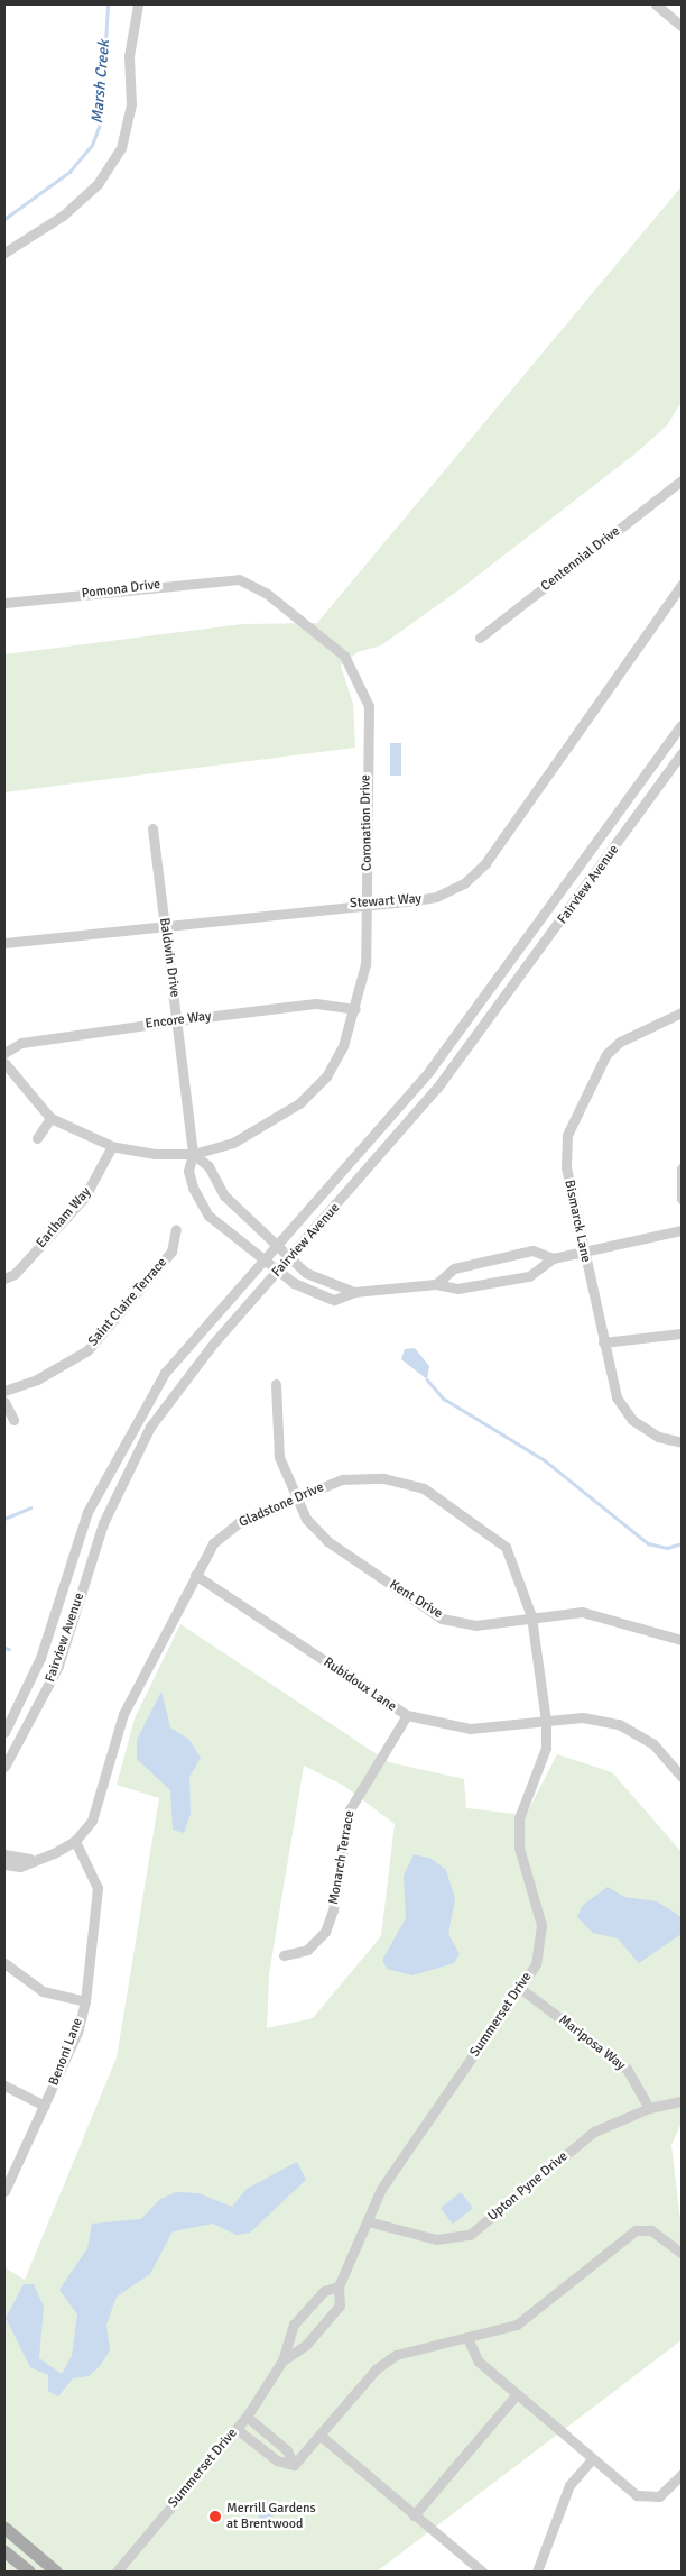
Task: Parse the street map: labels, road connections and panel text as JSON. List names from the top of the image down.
{
  "streets": {
    "street": [
      "Centennial Drive",
      "Pomona Drive",
      "Coronation Drive",
      "Fairview Avenue",
      "Stewart Way",
      "Baldwin Drive",
      "Encore Way",
      "Earlham Way",
      "Bismarck Lane",
      "Saint Claire Terrace",
      "Gladstone Drive",
      "Kent Drive",
      "Rubidoux Lane",
      "Monarch Terrace",
      "Summerset Drive",
      "Mariposa Way",
      "Benoni Lane",
      "Upton Pyne Drive"
    ]
  },
  "crossings": [
    ["Pomona Drive", "Coronation Drive"],
    ["Coronation Drive", "Stewart Way"],
    ["Coronation Drive", "Baldwin Drive"],
    ["Coronation Drive", "Encore Way"],
    ["Fairview Avenue", "Baldwin Drive"],
    ["Stewart Way", "Baldwin Drive"],
    ["Baldwin Drive", "Encore Way"],
    ["Baldwin Drive", "Bismarck Lane"],
    ["Gladstone Drive", "Kent Drive"],
    ["Gladstone Drive", "Rubidoux Lane"],
    ["Gladstone Drive", "Summerset Drive"],
    ["Gladstone Drive", "Benoni Lane"],
    ["Kent Drive", "Summerset Drive"],
    ["Rubidoux Lane", "Monarch Terrace"],
    ["Rubidoux Lane", "Summerset Drive"],
    ["Summerset Drive", "Mariposa Way"],
    ["Summerset Drive", "Upton Pyne Drive"],
    ["Mariposa Way", "Upton Pyne Drive"]
  ],
  "water": ["Marsh Creek"],
  "places": ["Merrill Gardens at Brentwood"]
}
